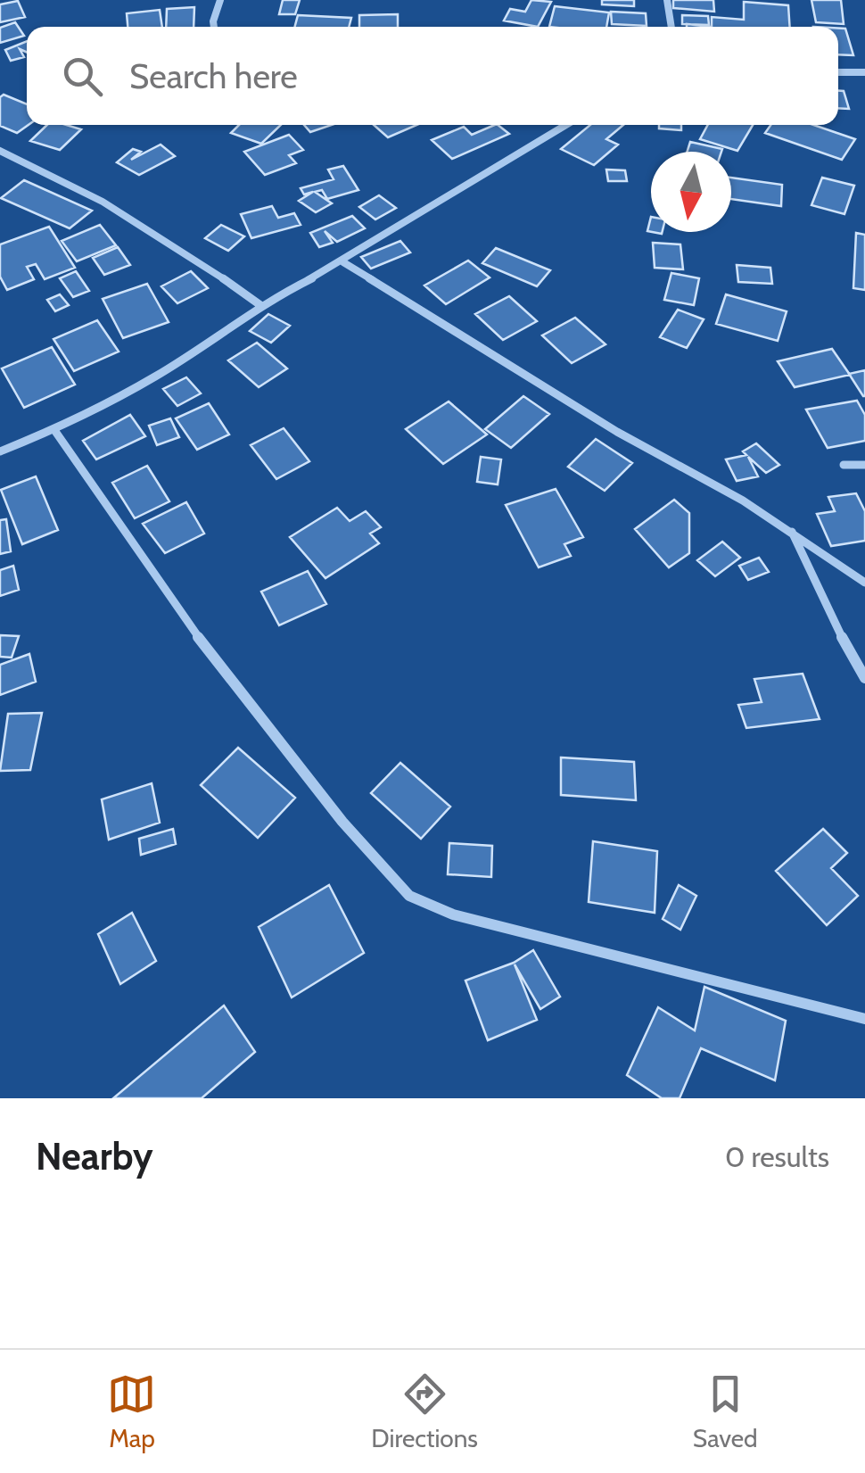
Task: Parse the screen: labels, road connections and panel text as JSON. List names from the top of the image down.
{
  "north": "bottom",
  "page": {
    "search": "Search here",
    "heading": ["Nearby", "0 results"],
    "nav": ["Map", "Directions", "Saved"]
  }
}
